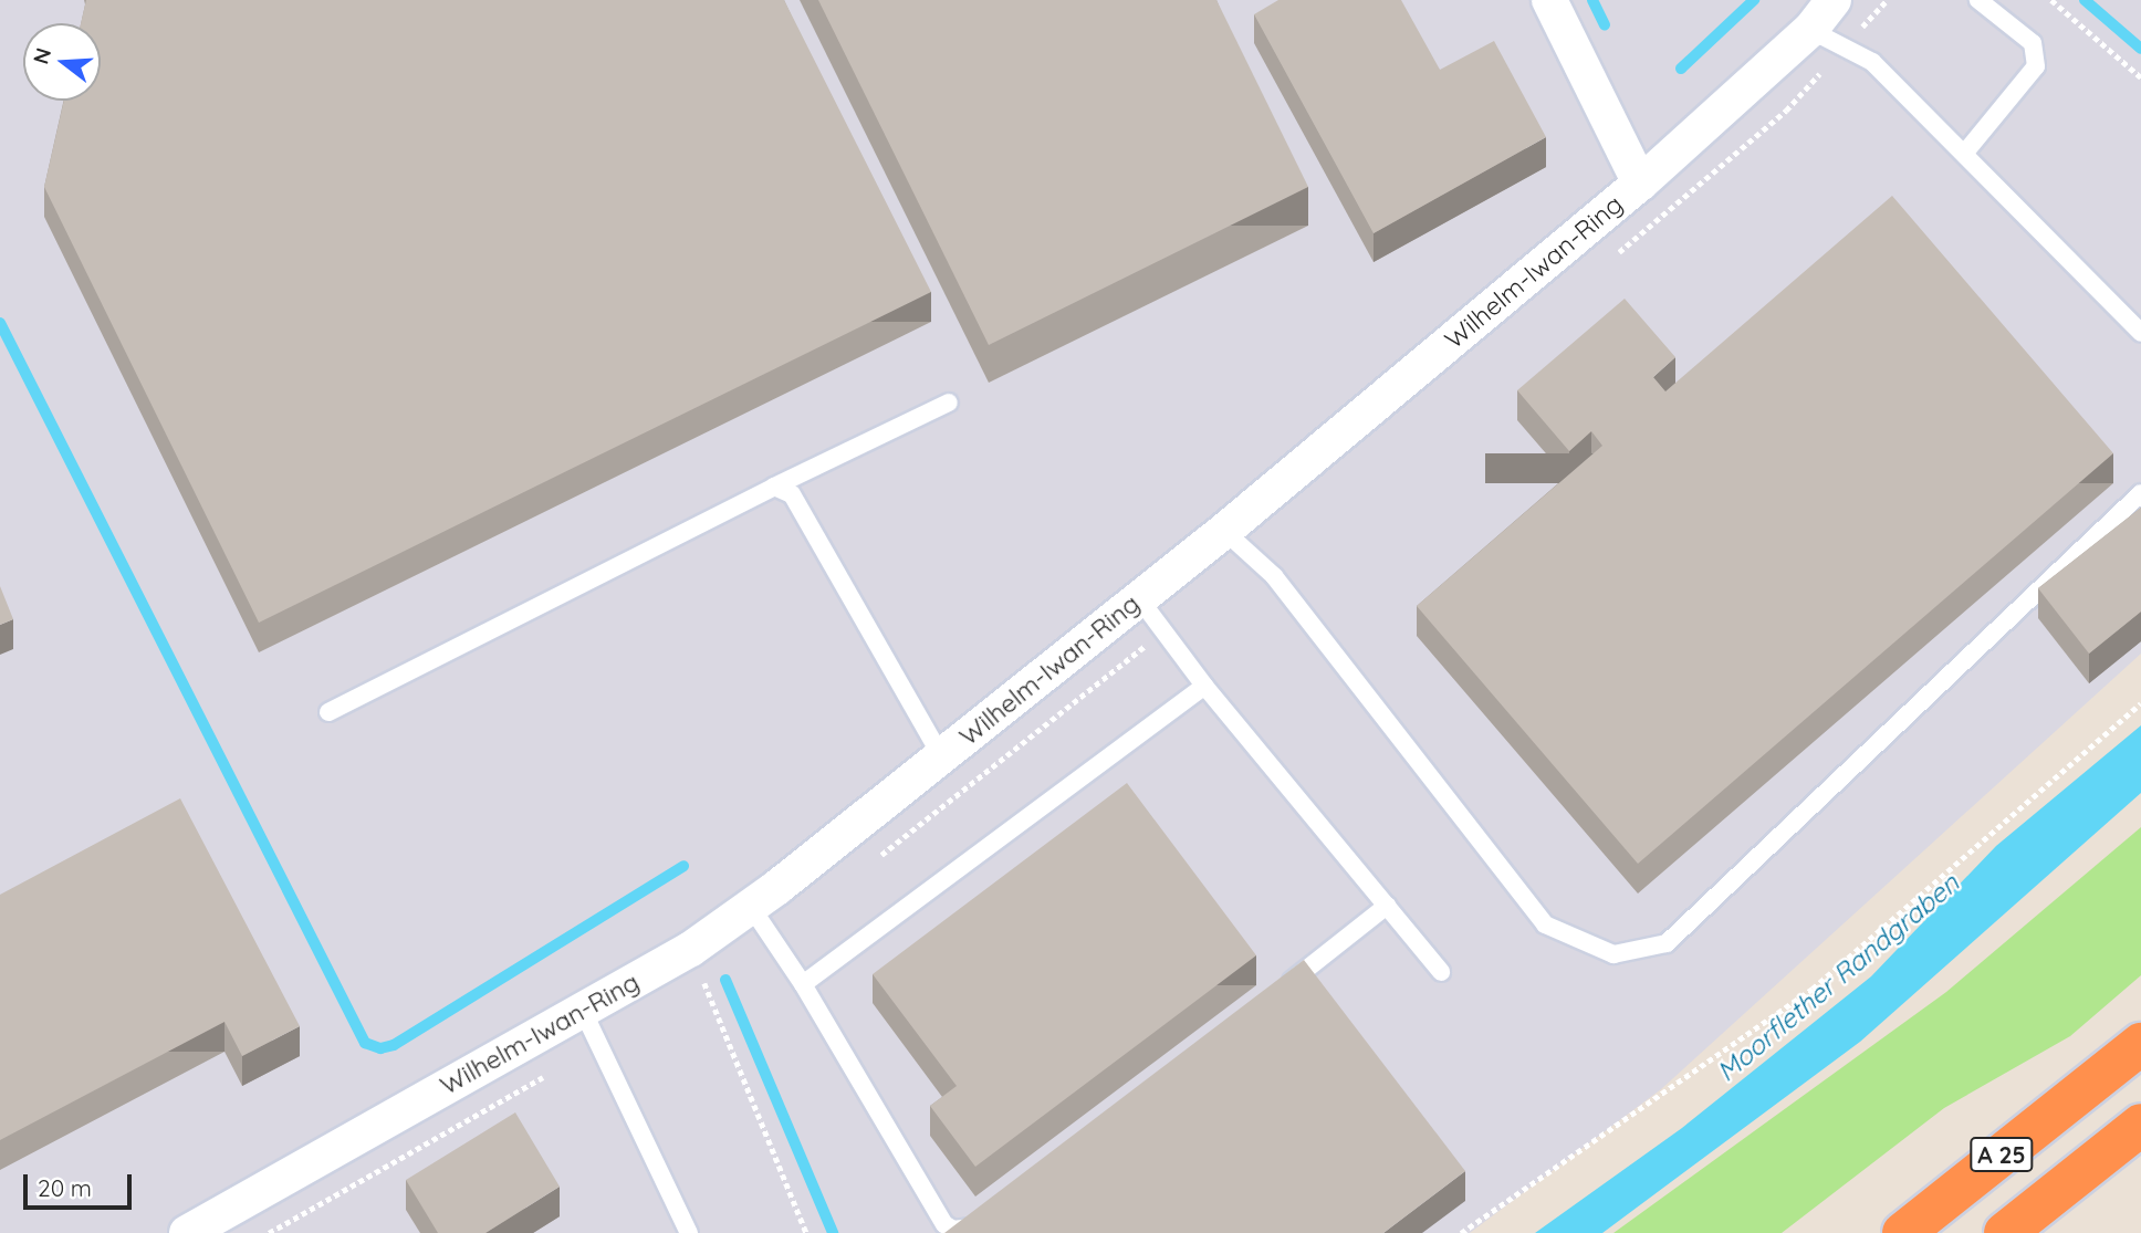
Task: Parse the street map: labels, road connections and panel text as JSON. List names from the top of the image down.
{
  "streets": {
    "highway": ["A 25"],
    "street": ["Wilhelm-Iwan-Ring"]
  },
  "water": ["Moorflether Randgraben"],
  "scale_bar": "20 m",
  "north": "left"
}
